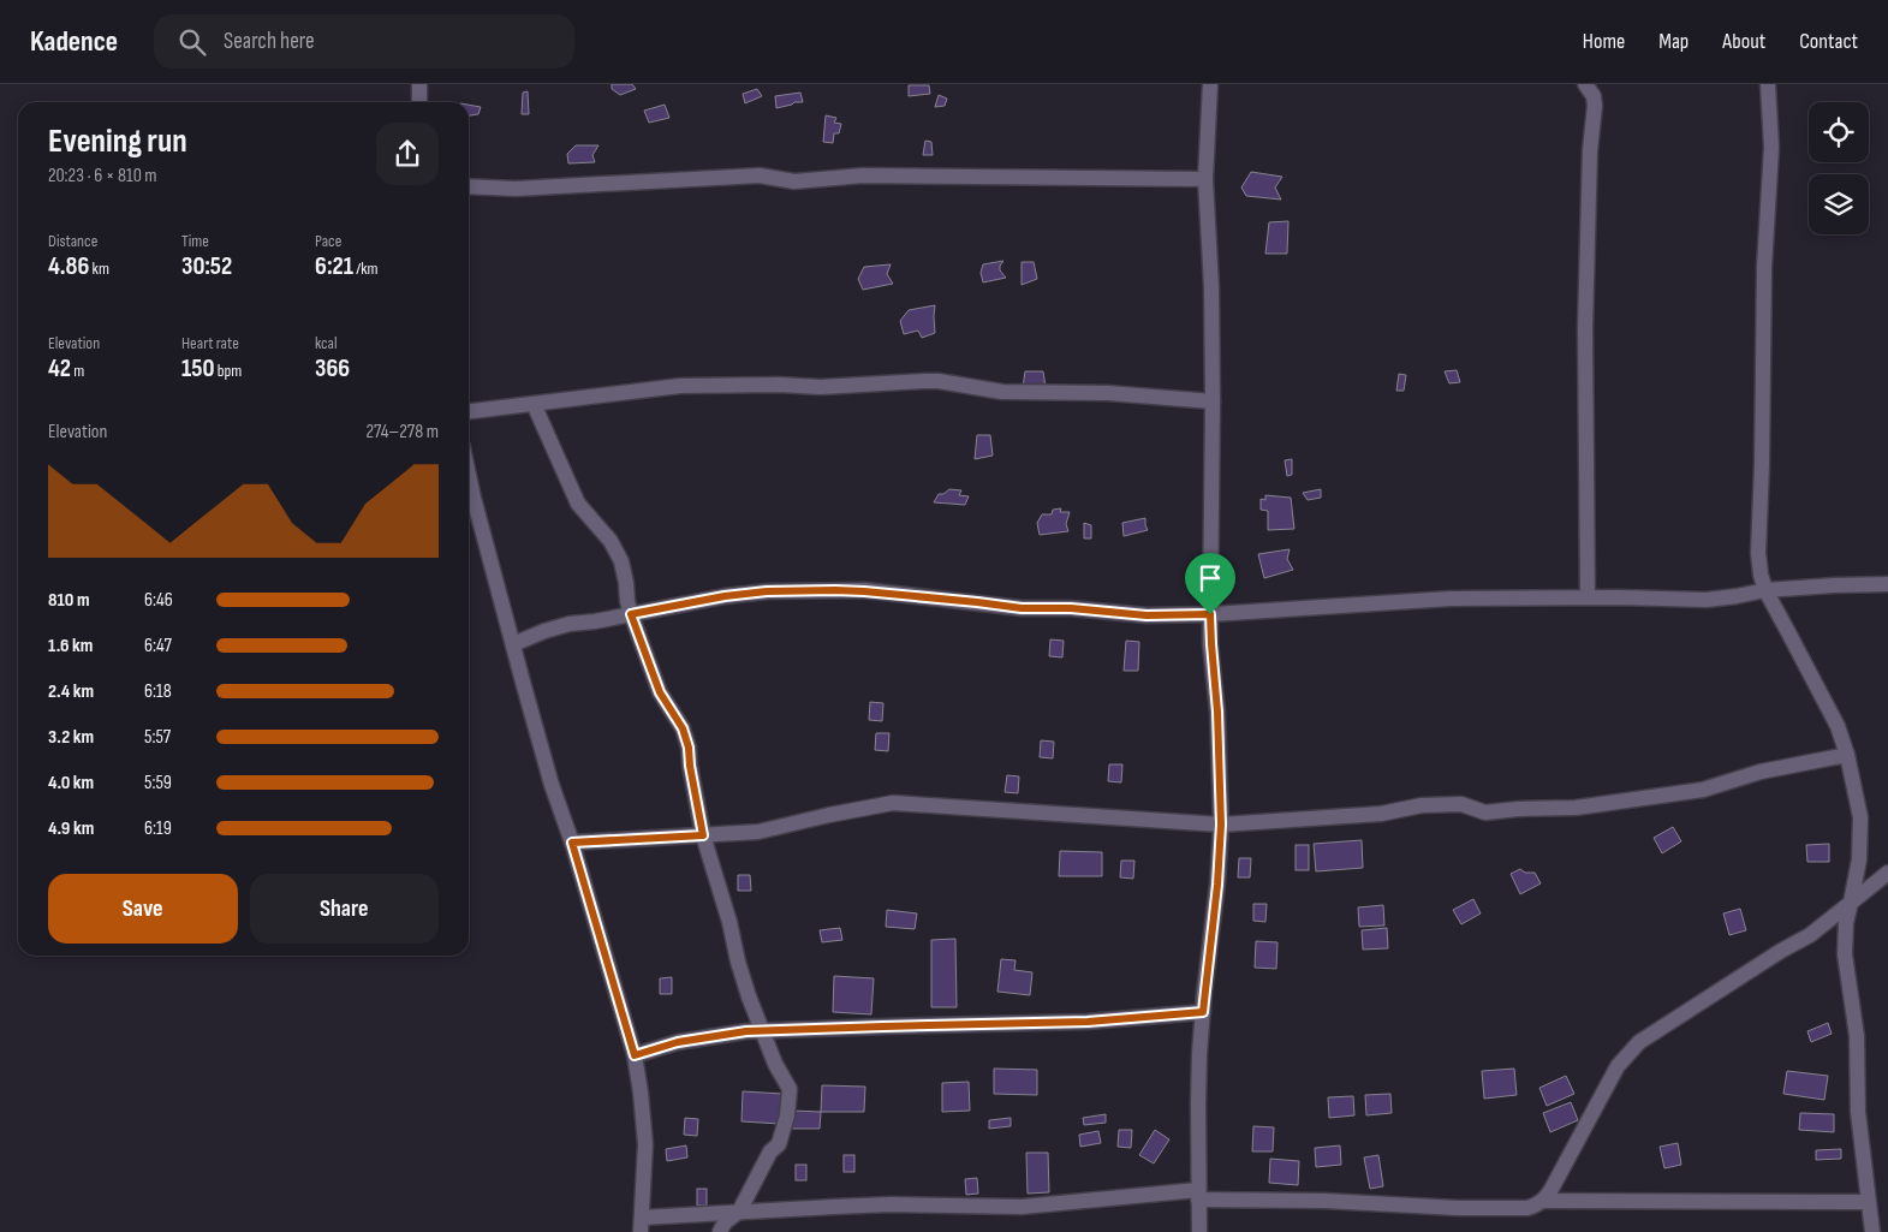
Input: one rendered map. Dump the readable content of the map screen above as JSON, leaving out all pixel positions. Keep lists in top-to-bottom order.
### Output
{
  "page": {
    "header": "Kadence",
    "search": "Search here",
    "nav": [
      "Home",
      "Map",
      "About",
      "Contact"
    ],
    "heading": ["Evening run", "20:23 · 6 × 810 m"],
    "stats": [
      ["Distance", "4.86 km"],
      ["Time", "30:52"],
      ["Pace", "6:21 /km"],
      ["Elevation", "42 m"],
      ["Heart rate", "150 bpm"],
      ["kcal", "366"]
    ],
    "chart": ["Elevation", "274–278 m"],
    "list": [
      {
        "name": "810 m",
        "note": "6:46"
      },
      {
        "name": "1.6 km",
        "note": "6:47"
      },
      {
        "name": "2.4 km",
        "note": "6:18"
      },
      {
        "name": "3.2 km",
        "note": "5:57"
      },
      {
        "name": "4.0 km",
        "note": "5:59"
      },
      {
        "name": "4.9 km",
        "note": "6:19"
      }
    ],
    "buttons": ["Save", "Share"]
  }
}
